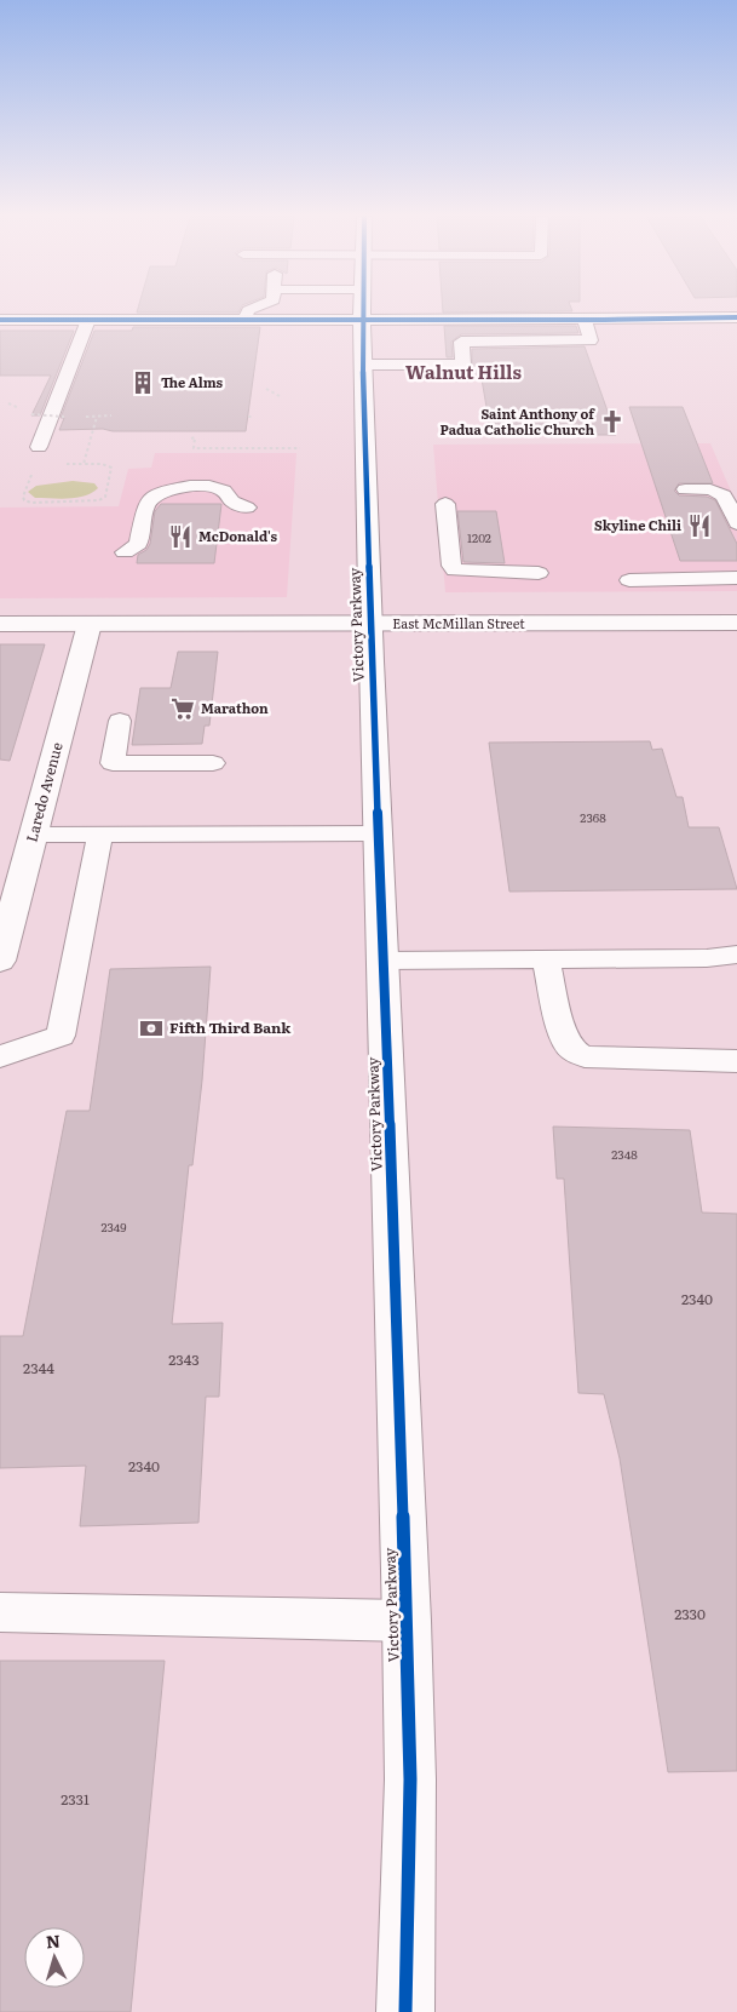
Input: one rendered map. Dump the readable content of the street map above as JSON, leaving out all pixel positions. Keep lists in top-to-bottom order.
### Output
{
  "streets": {
    "street": ["East McMillan Street", "Victory Parkway", "Laredo Avenue"]
  },
  "crossings": [
    ["East McMillan Street", "Victory Parkway"],
    ["East McMillan Street", "Laredo Avenue"]
  ],
  "districts": ["Walnut Hills"],
  "places": {
    "building": ["The Alms"],
    "church": ["Saint Anthony of Padua Catholic Church"],
    "restaurant": ["Skyline Chili", "McDonald's"],
    "supermarket": ["Marathon"],
    "bank": ["Fifth Third Bank"]
  },
  "house_numbers": [
    "1202",
    "2368",
    "2348",
    "2349",
    "2340",
    "2343",
    "2344",
    "2340",
    "2330",
    "2331"
  ],
  "north": "top"
}
